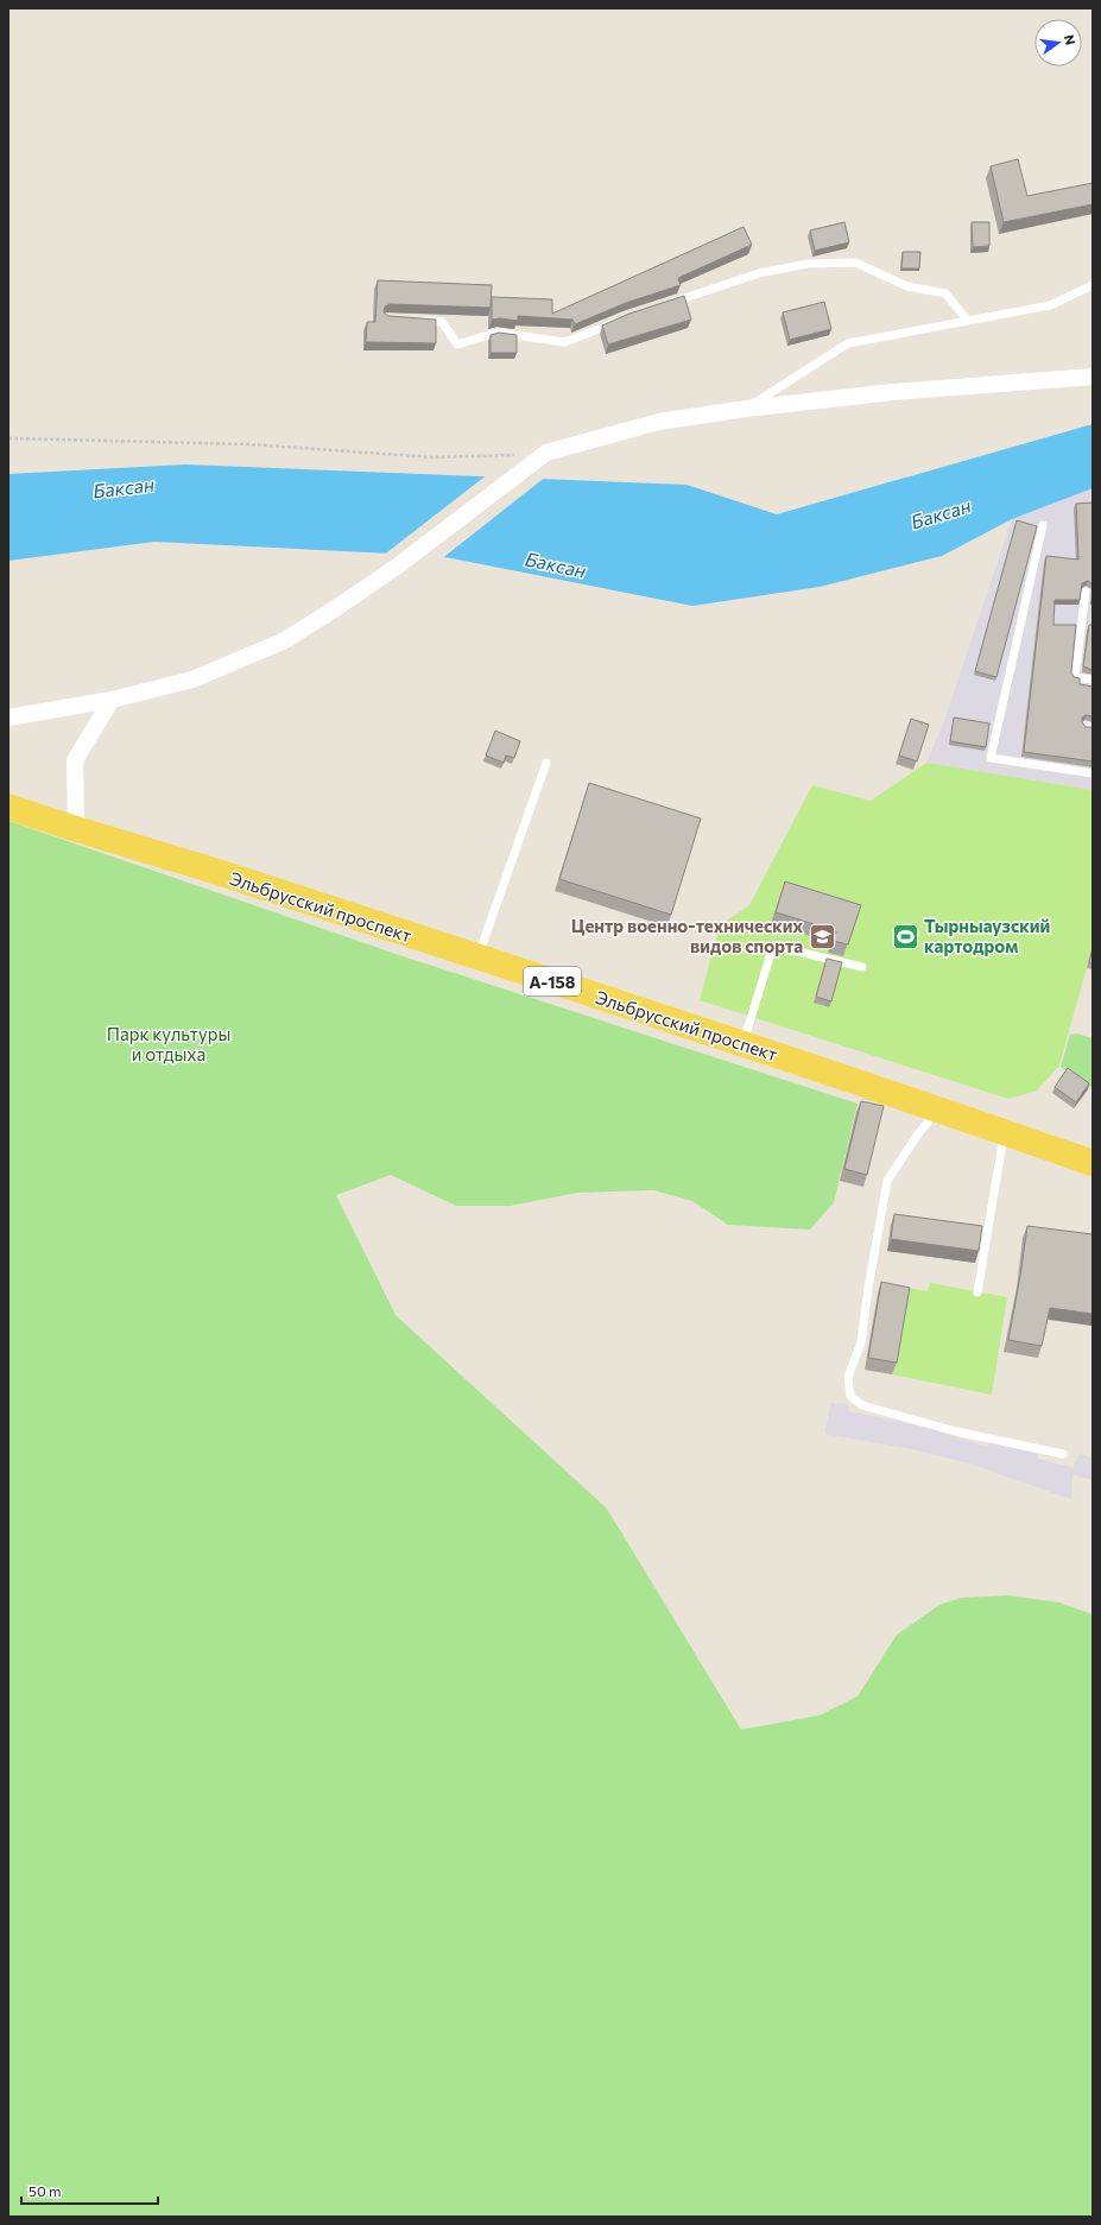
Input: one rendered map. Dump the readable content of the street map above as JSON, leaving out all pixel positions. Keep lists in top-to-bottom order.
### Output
{
  "streets": {
    "main road": ["Эльбрусский проспект", "А-158"]
  },
  "water": ["Баксан"],
  "parks": ["Парк культуры и отдыха"],
  "places": {
    "school or university": ["Центр военно-технических видов спорта"],
    "sports": ["Тырныаузский картодром"]
  },
  "scale_bar": "50 m",
  "north": "right"
}
